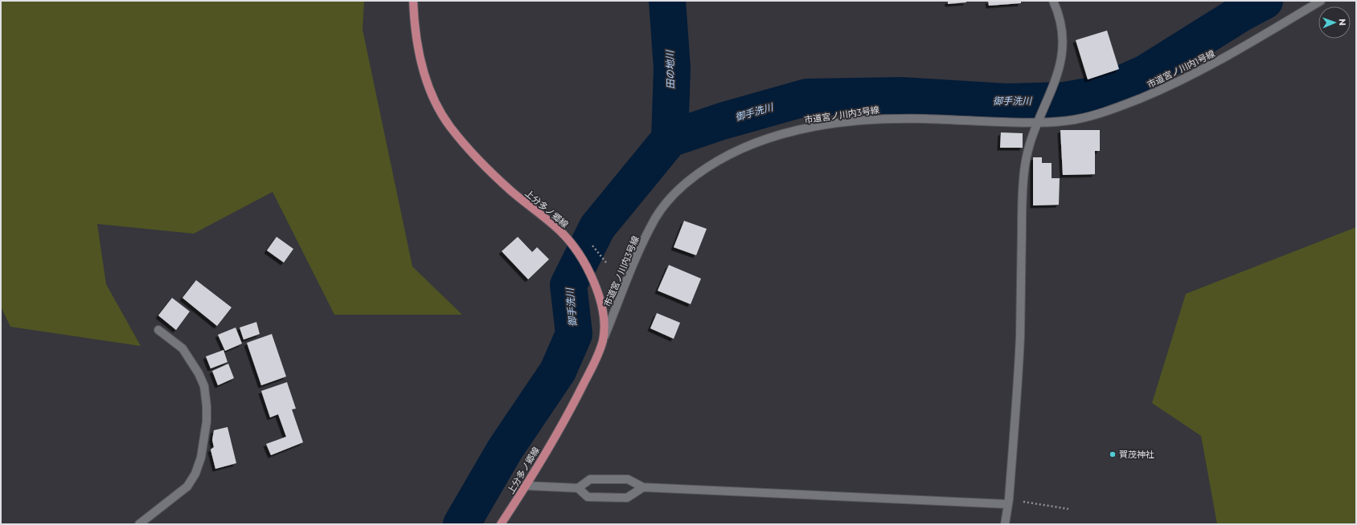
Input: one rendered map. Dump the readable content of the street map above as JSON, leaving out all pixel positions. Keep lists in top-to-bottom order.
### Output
{
  "streets": {
    "main road": ["上分多ノ郷線"],
    "street": ["市道宮ノ川内1号線", "市道宮ノ川内3号線"]
  },
  "crossings": [
    ["市道宮ノ川内1号線", "市道宮ノ川内3号線"],
    ["市道宮ノ川内3号線", "上分多ノ郷線"]
  ],
  "water": ["田の地川", "御手洗川"],
  "places": ["賀茂神社"],
  "north": "right"
}
